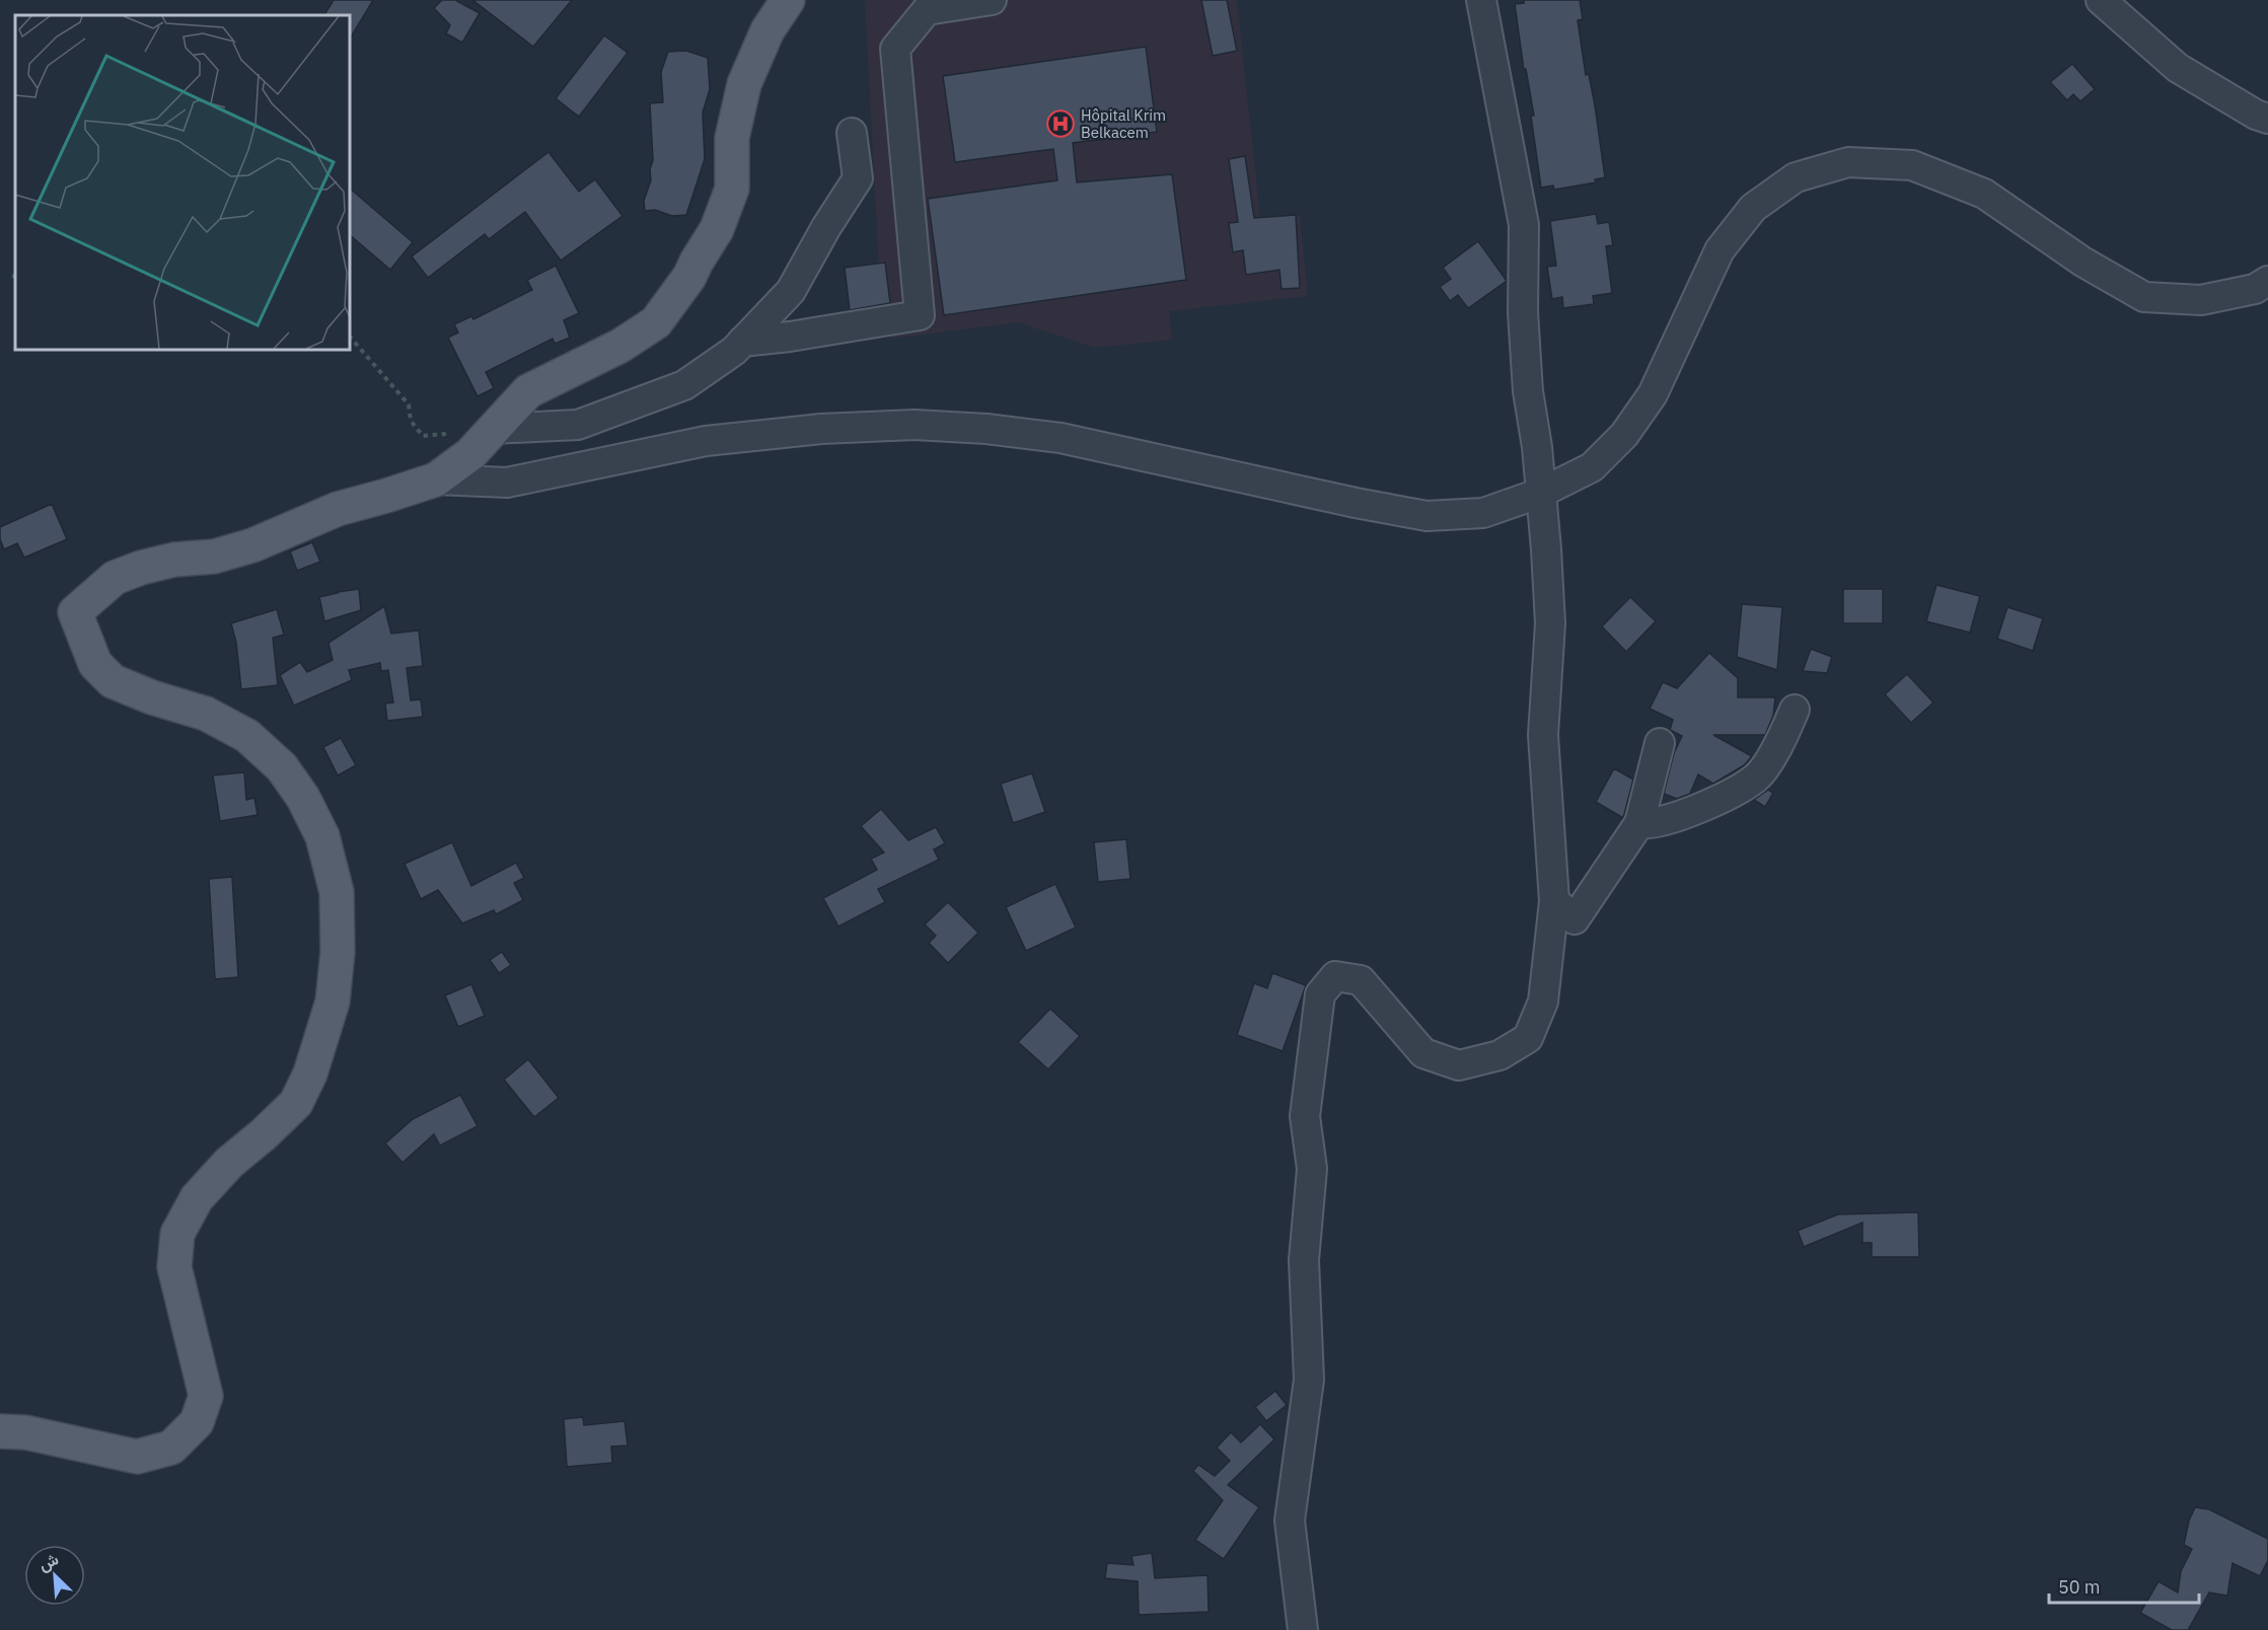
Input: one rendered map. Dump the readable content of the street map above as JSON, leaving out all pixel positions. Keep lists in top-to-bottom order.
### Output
{
  "places": {
    "hospital": ["Hôpital Krim Belkacem"]
  },
  "scale_bar": "50 m",
  "north": "top left"
}
